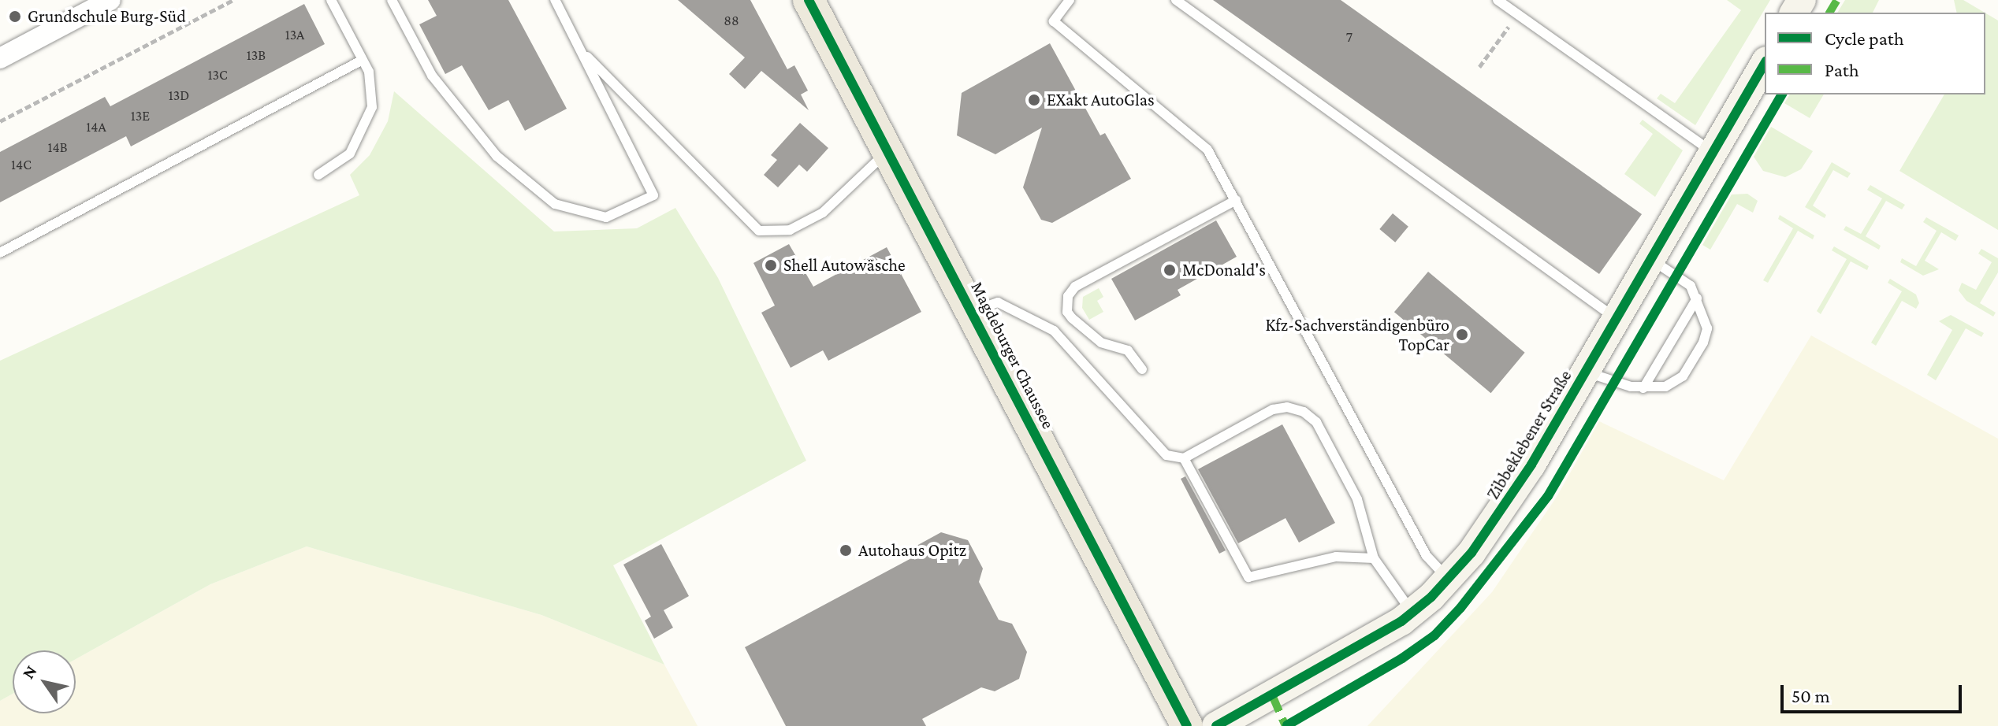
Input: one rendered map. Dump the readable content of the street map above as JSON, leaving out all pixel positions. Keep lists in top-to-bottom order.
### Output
{
  "streets": {
    "main road": ["Magdeburger Chaussee"],
    "street": ["Zibbeklebener Straße"]
  },
  "places": [
    "Grundschule Burg-Süd",
    "EXakt AutoGlas",
    "Shell Autowäsche",
    "McDonald's",
    "Kfz-Sachverständigenbüro TopCar",
    "Autohaus Opitz"
  ],
  "house_numbers": [
    "88",
    "13A",
    "7",
    "13B",
    "13C",
    "13D",
    "13E",
    "14A",
    "14B",
    "14C"
  ],
  "legend": ["Cycle path", "Path"],
  "scale_bar": "50 m",
  "north": "top left"
}
